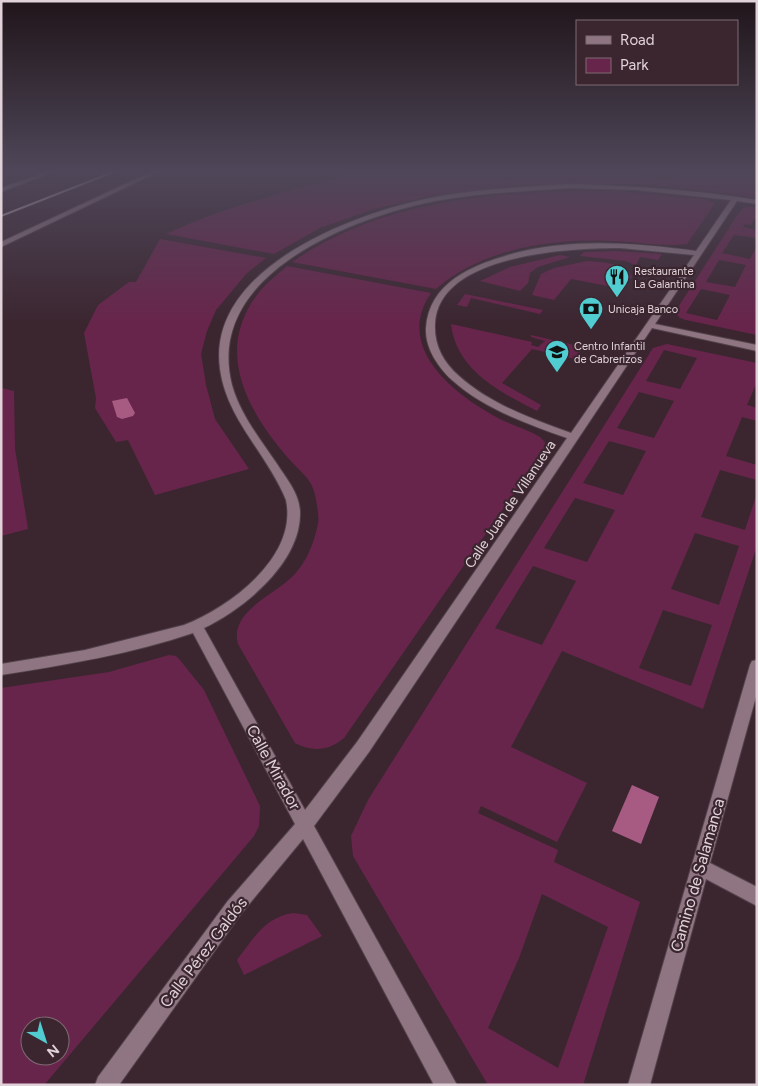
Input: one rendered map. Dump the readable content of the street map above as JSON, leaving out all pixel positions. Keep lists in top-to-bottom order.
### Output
{
  "streets": {
    "street": [
      "Calle Juan de Villanueva",
      "Calle Mirador",
      "Camino de Salamanca",
      "Calle Pérez Galdós"
    ]
  },
  "crossings": [
    ["Calle Juan de Villanueva", "Calle Mirador"],
    ["Calle Juan de Villanueva", "Calle Pérez Galdós"],
    ["Calle Mirador", "Calle Pérez Galdós"]
  ],
  "places": {
    "restaurant": ["Restaurante La Galantina"],
    "bank": ["Unicaja Banco"],
    "school or university": ["Centro Infantil de Cabrerizos"]
  },
  "legend": ["Road", "Park"],
  "north": "bottom right"
}
